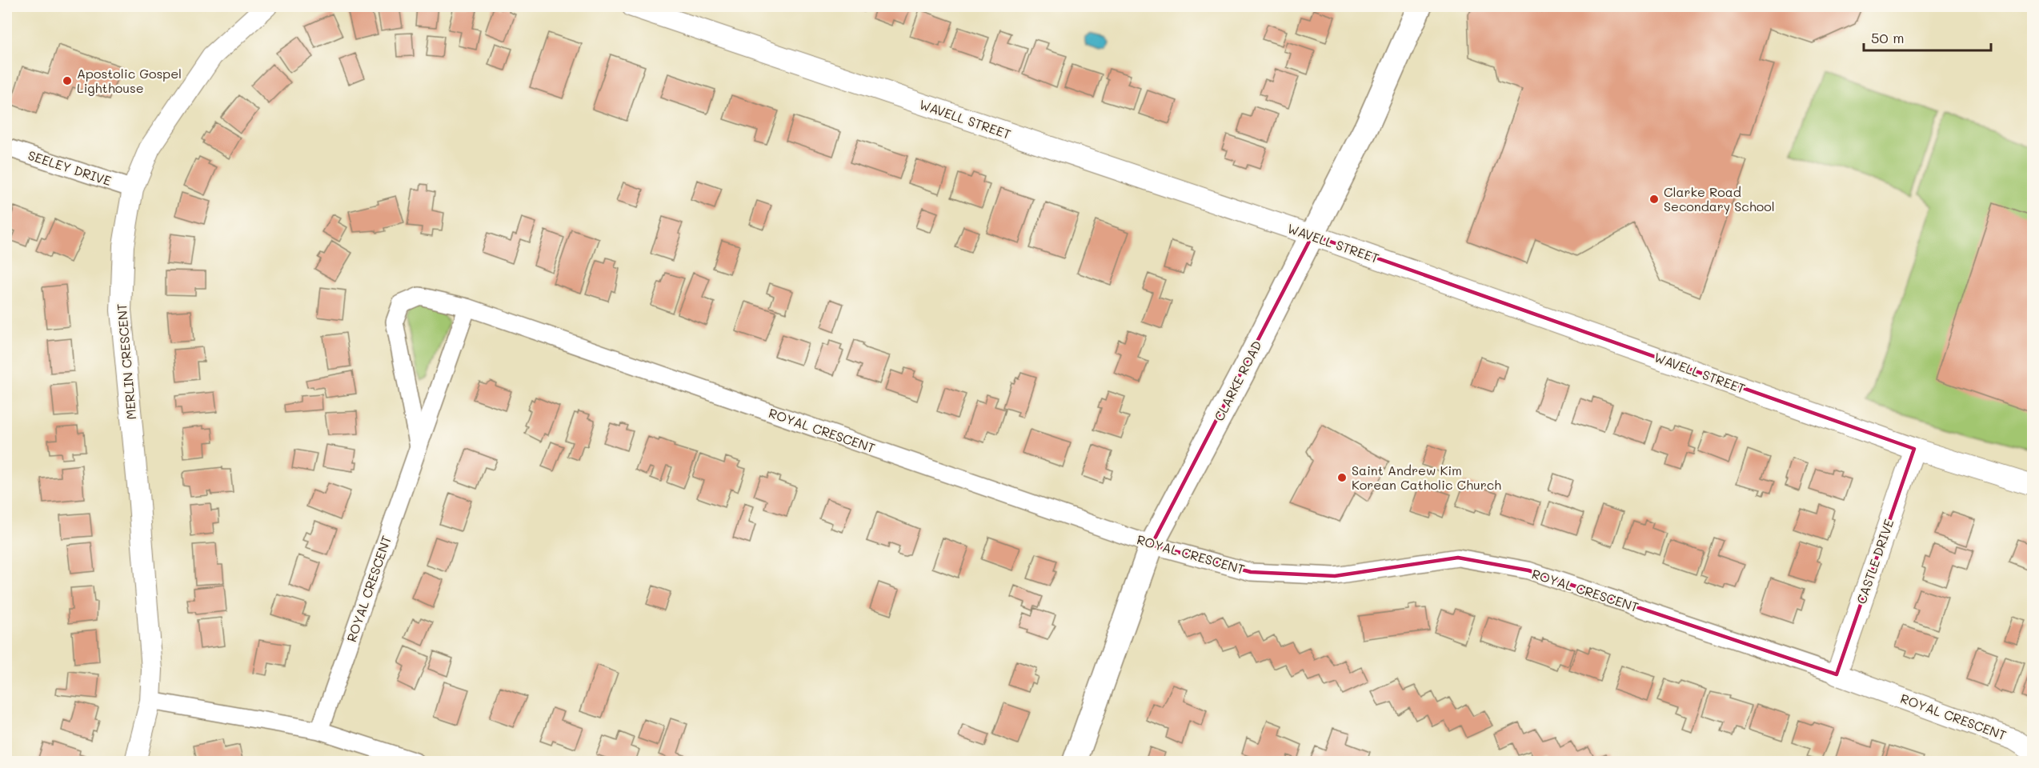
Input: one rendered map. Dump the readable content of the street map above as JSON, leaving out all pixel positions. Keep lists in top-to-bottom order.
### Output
{
  "streets": {
    "main road": ["CLARKE ROAD"],
    "street": [
      "WAVELL STREET",
      "SEELEY DRIVE",
      "MERLIN CRESCENT",
      "ROYAL CRESCENT",
      "CASTLE DRIVE"
    ]
  },
  "crossings": [
    ["WAVELL STREET", "CLARKE ROAD"],
    ["WAVELL STREET", "CASTLE DRIVE"],
    ["SEELEY DRIVE", "MERLIN CRESCENT"],
    ["CLARKE ROAD", "ROYAL CRESCENT"],
    ["ROYAL CRESCENT", "CASTLE DRIVE"]
  ],
  "places": ["Apostolic Gospel Lighthouse", "Clarke Road Secondary School", "Saint Andrew Kim Korean Catholic Church"],
  "scale_bar": "50 m"
}
